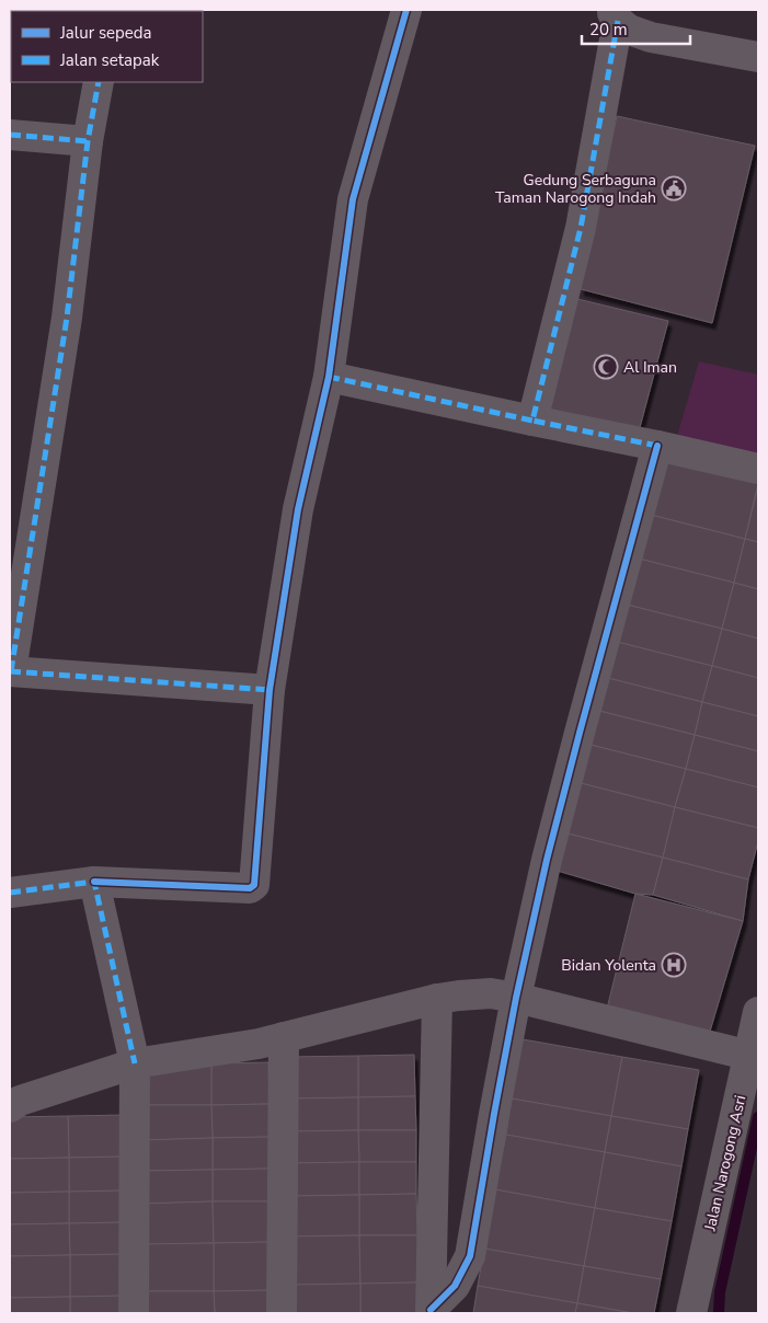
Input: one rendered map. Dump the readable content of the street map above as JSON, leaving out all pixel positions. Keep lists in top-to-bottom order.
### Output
{
  "streets": {
    "street": ["Jalan Narogong Asri"]
  },
  "places": {
    "public building": ["Gedung Serbaguna Taman Narogong Indah"],
    "mosque": ["Al Iman"],
    "hospital": ["Bidan Yolenta"]
  },
  "legend": ["Jalur sepeda", "Jalan setapak"],
  "scale_bar": "20 m"
}
